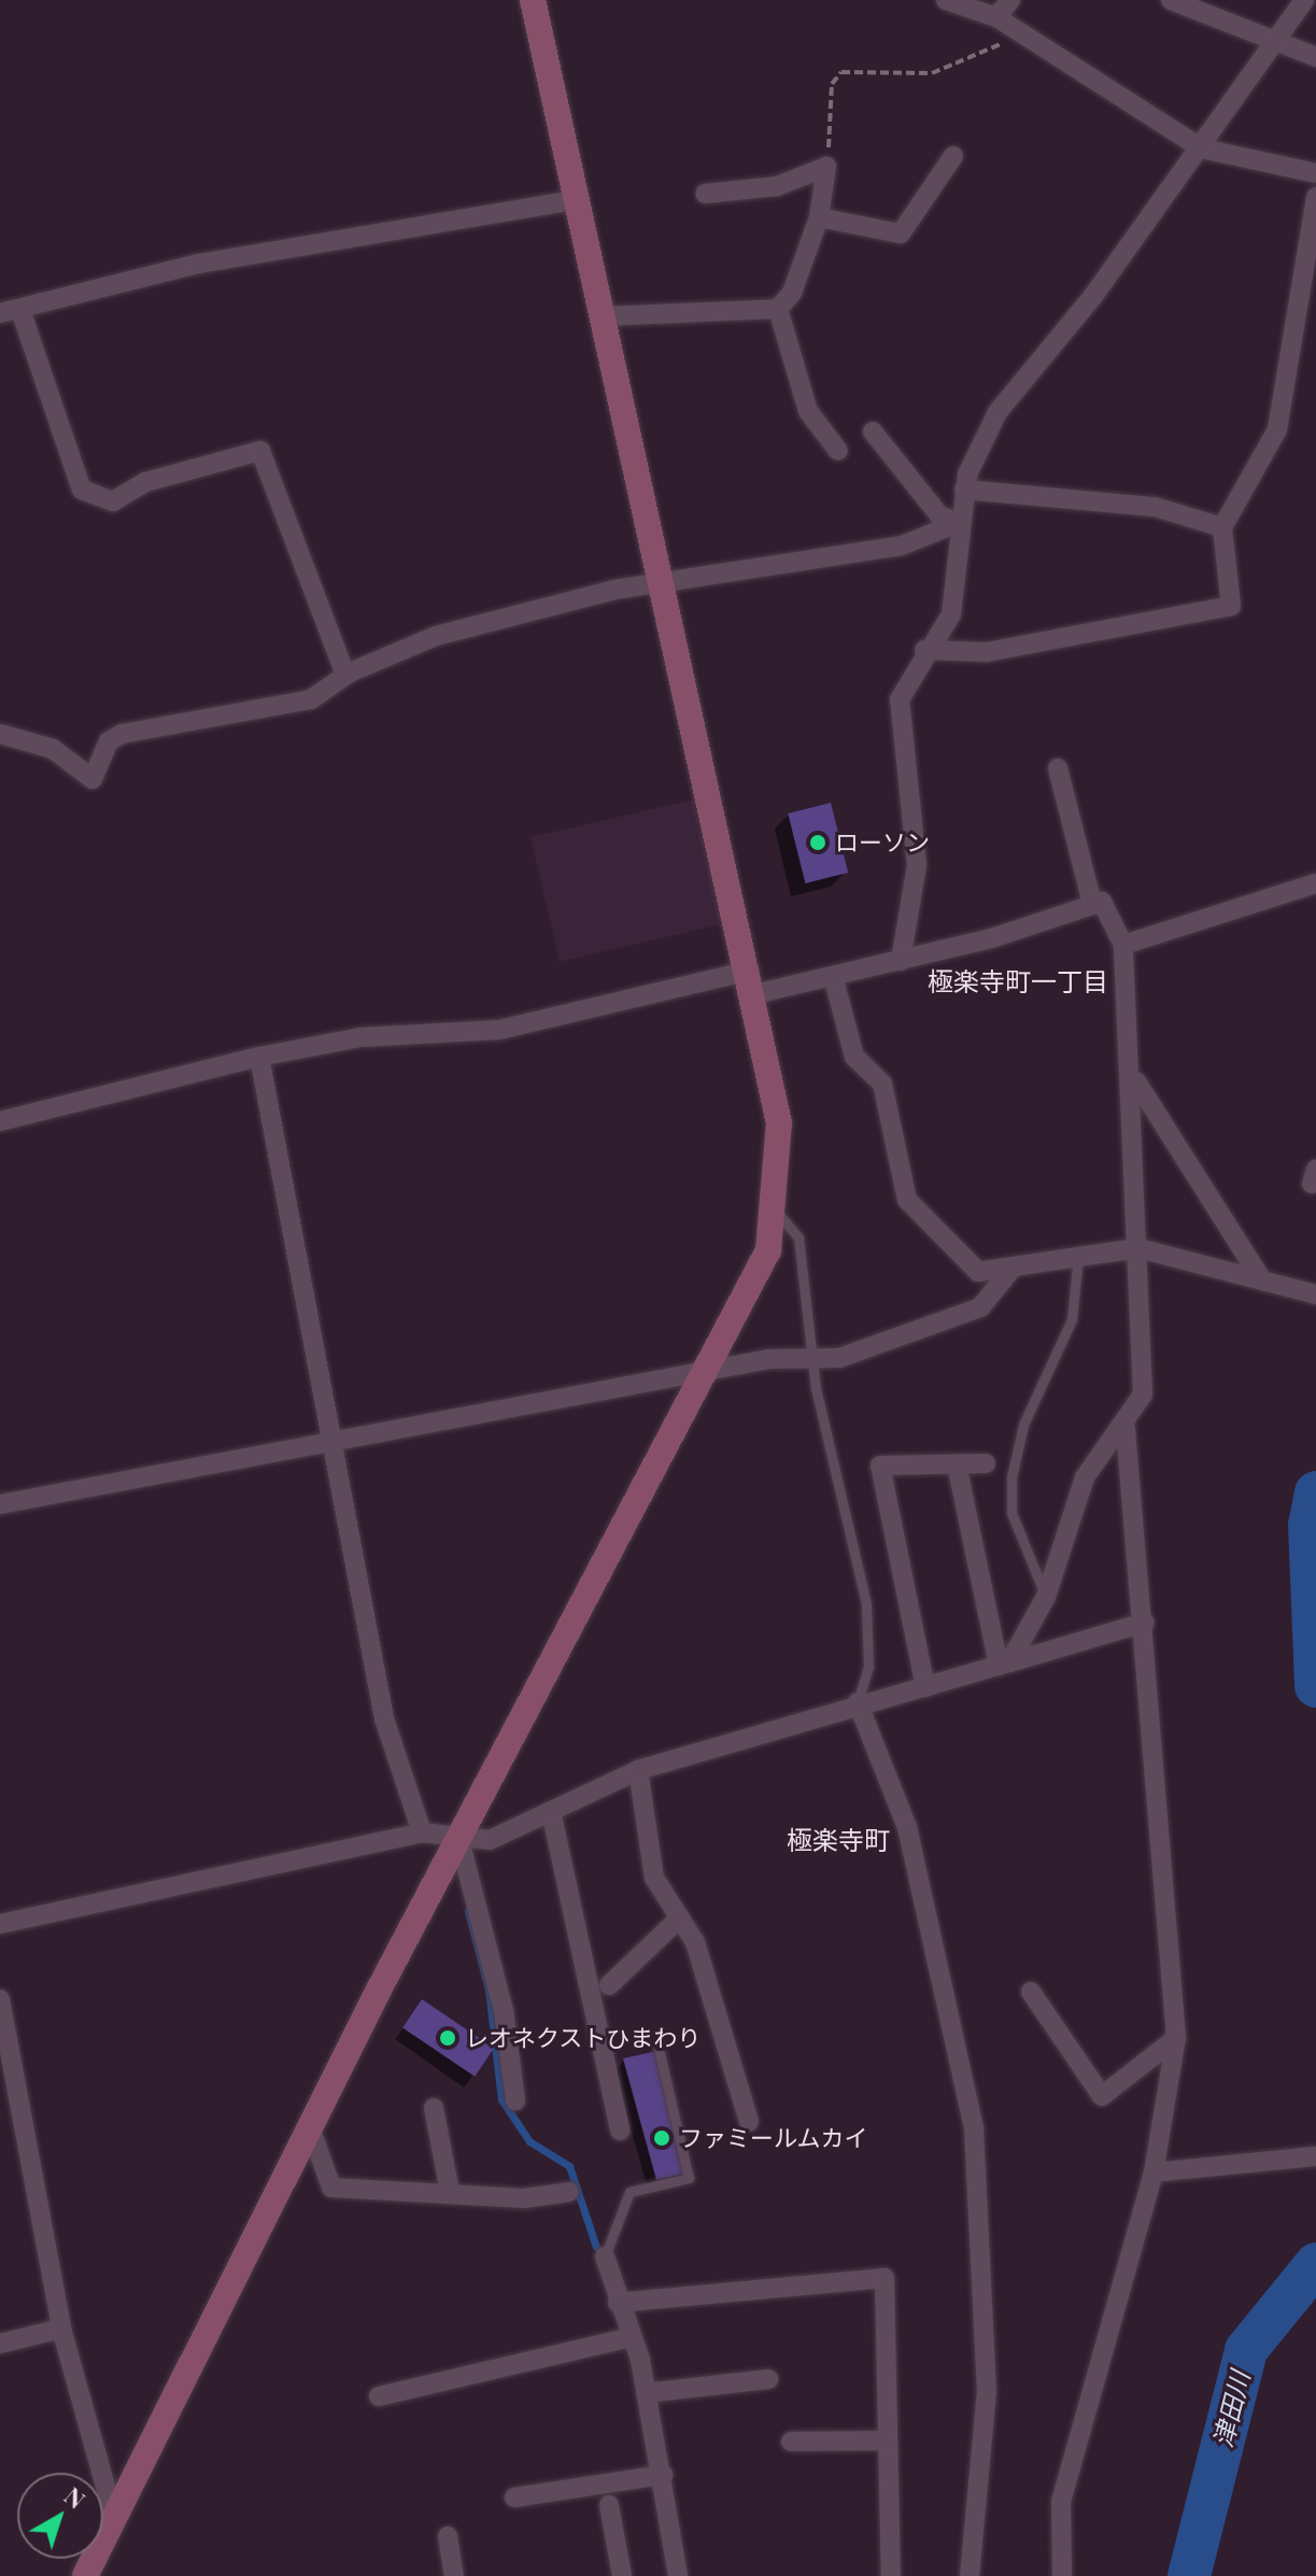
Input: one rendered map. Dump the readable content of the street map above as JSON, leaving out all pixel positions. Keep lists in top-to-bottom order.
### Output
{
  "districts": ["極楽寺町一丁目", "極楽寺町"],
  "water": ["津田川"],
  "places": ["ローソン", "レオネクストひまわり", "ファミールムカイ"],
  "north": "top right"
}
